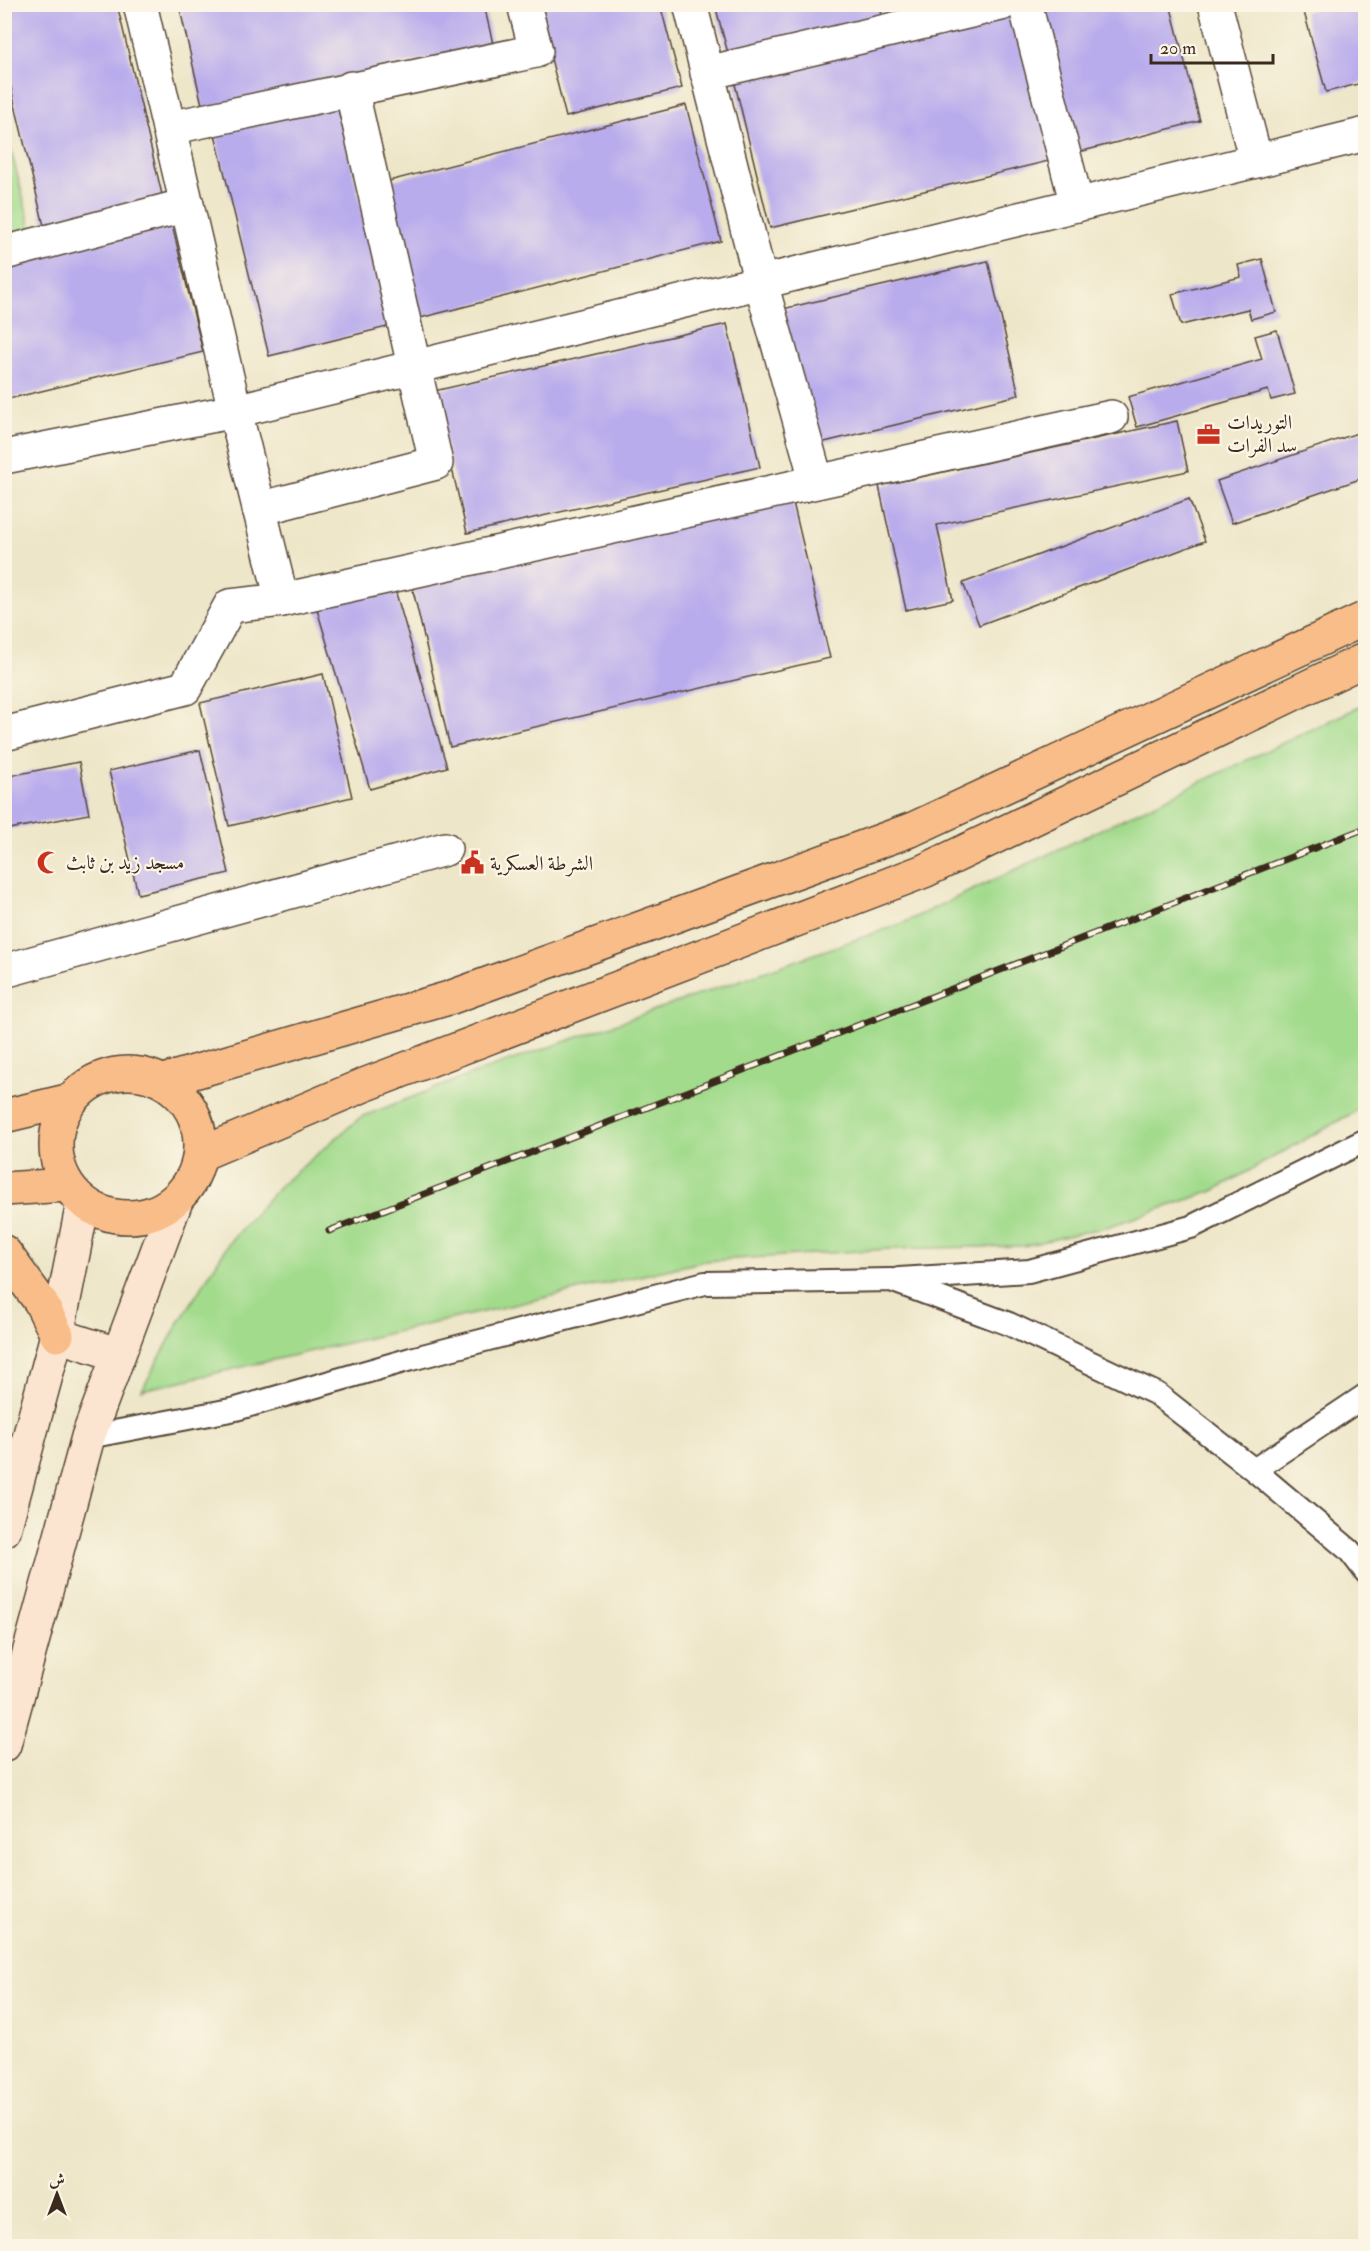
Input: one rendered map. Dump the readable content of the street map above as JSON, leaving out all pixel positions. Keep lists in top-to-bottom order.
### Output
{
  "places": {
    "office": ["التوريدات سد الفرات"],
    "mosque": ["مسجد زيد بن ثابث"],
    "public building": ["الشرطة العسكرية"]
  },
  "scale_bar": "20 m",
  "north": "top"
}
